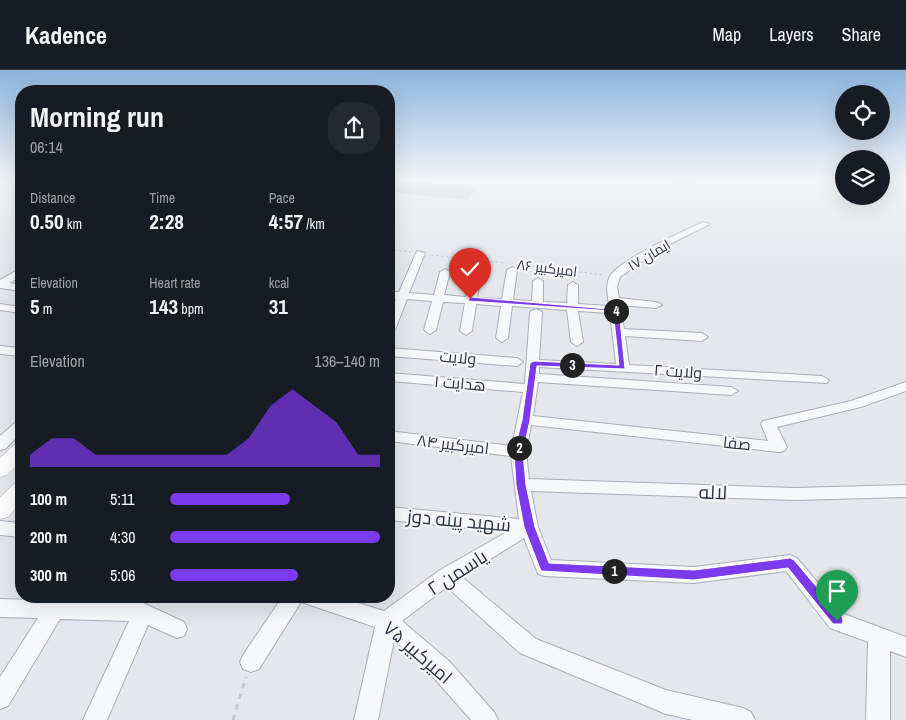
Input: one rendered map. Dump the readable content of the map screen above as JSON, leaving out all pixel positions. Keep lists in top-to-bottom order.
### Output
{
  "streets": {
    "street": [
      "ایمان ۱۷",
      "ولایت",
      "ولایت ۲",
      "هدایت ۱",
      "صفا",
      "امیرکبیر ۸۴",
      "لاله",
      "شهید پینه دوز",
      "یاسمن ۲",
      "امیرکبیر ۷۵"
    ],
    "path": ["امیرکبیر ۸۶"]
  },
  "crossings": [
    ["ایمان ۱۷", "امیرکبیر ۸۶"],
    ["ایمان ۱۷", "ولایت ۲"],
    ["شهید پینه دوز", "یاسمن ۲"],
    ["یاسمن ۲", "امیرکبیر ۷۵"]
  ],
  "page": {
    "header": "Kadence",
    "nav": ["Map", "Layers", "Share"],
    "heading": ["Morning run", "06:14"],
    "stats": [
      ["Distance", "0.50 km"],
      ["Time", "2:28"],
      ["Pace", "4:57 /km"],
      ["Elevation", "5 m"],
      ["Heart rate", "143 bpm"],
      ["kcal", "31"]
    ],
    "pins": [
      "4",
      "3",
      "2",
      "1"
    ],
    "chart": ["Elevation", "136–140 m"],
    "list": [
      {
        "name": "100 m",
        "note": "5:11"
      },
      {
        "name": "200 m",
        "note": "4:30"
      },
      {
        "name": "300 m",
        "note": "5:06"
      }
    ]
  }
}
